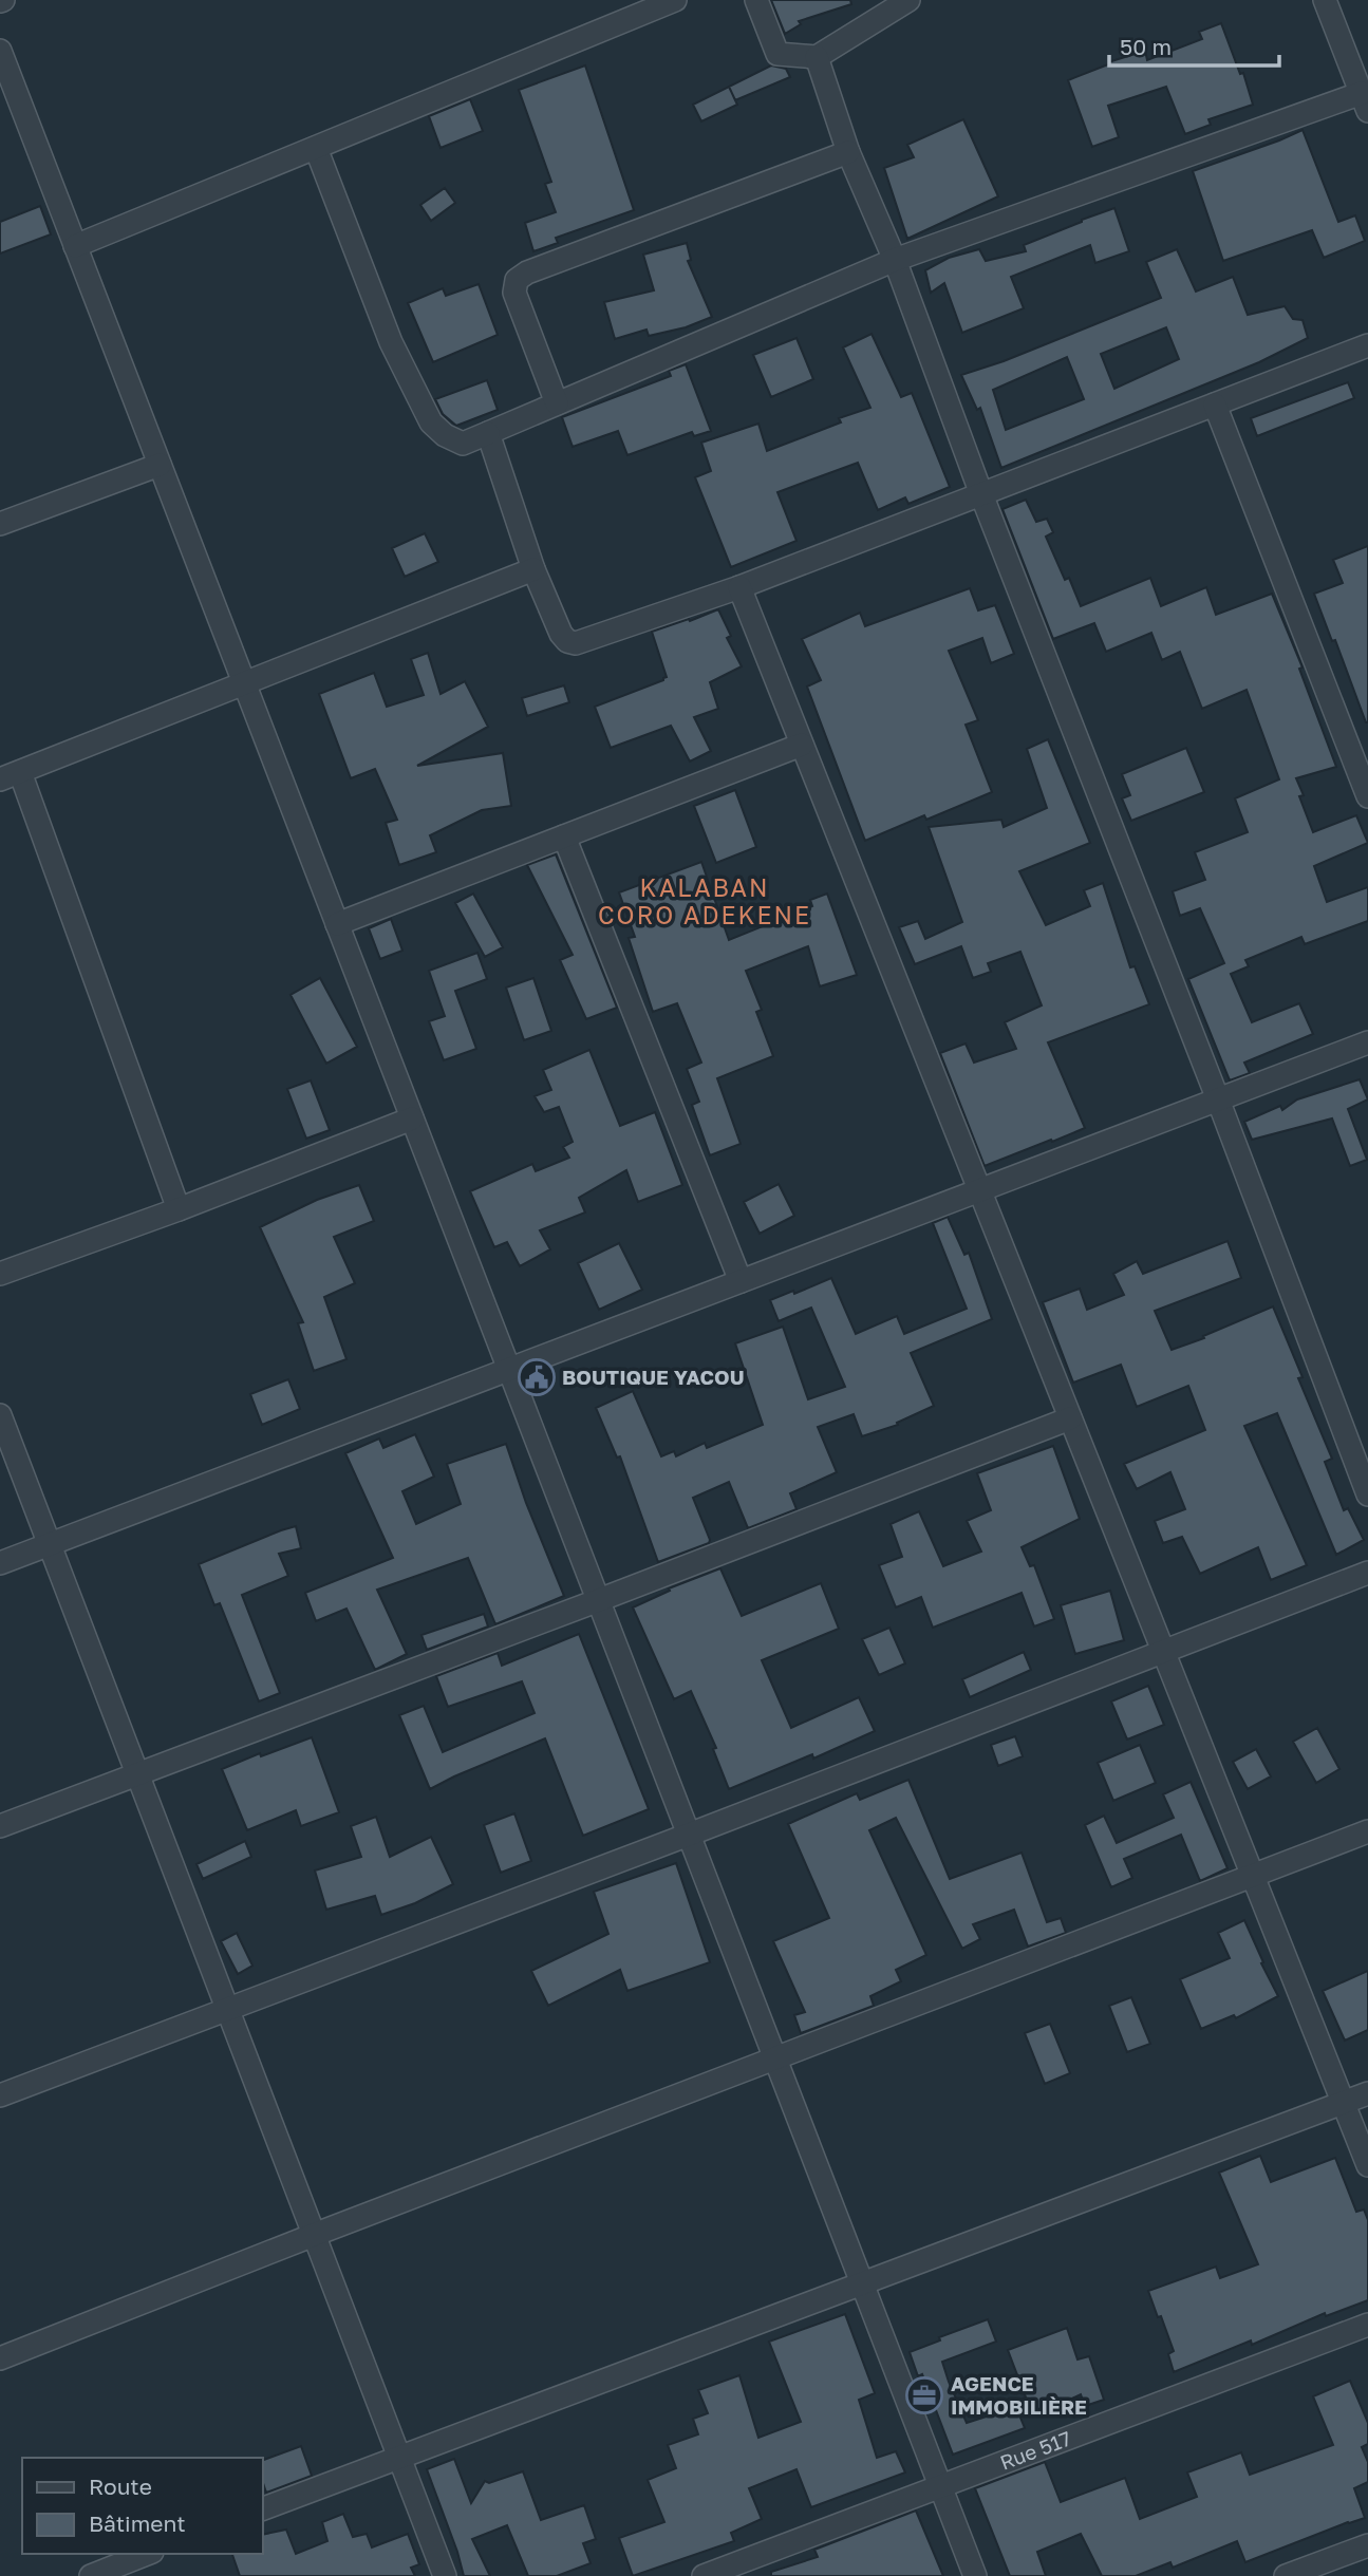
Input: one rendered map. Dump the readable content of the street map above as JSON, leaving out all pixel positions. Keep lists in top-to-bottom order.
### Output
{
  "streets": {
    "street": ["Rue 517"]
  },
  "districts": ["KALABAN CORO ADEKENE"],
  "places": {
    "public building": ["BOUTIQUE YACOU"],
    "office": ["AGENCE IMMOBILIÈRE"]
  },
  "legend": ["Route", "Bâtiment"],
  "scale_bar": "50 m"
}
